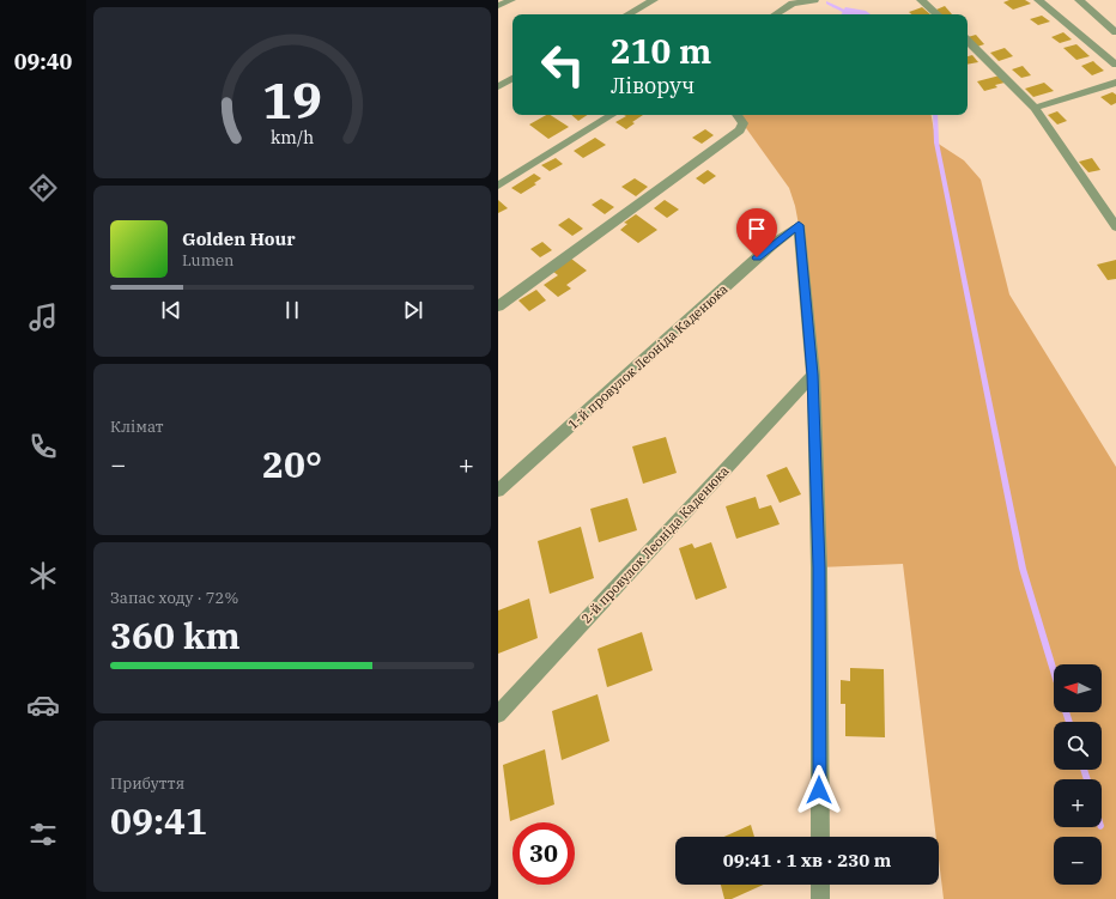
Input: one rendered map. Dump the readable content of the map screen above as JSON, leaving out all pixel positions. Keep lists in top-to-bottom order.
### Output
{
  "streets": {
    "street": ["1-й провулок Леоніда Каденюка", "2-й провулок Леоніда Каденюка"]
  },
  "crossings": [
    ["1-й провулок Леоніда Каденюка", "2-й провулок Леоніда Каденюка"]
  ],
  "north": "left",
  "page": {
    "tabs": "09:40",
    "turn": ["210 m", "Ліворуч"],
    "song": ["Golden Hour", "Lumen"],
    "tile": [
      "Клімат",
      ["Запас ходу · 72%", "360 km"],
      ["Прибуття", "09:41"]
    ],
    "heat": ["−", "20°", "+"],
    "map_buttons": ["+", "−"],
    "limit": "30",
    "trip": "09:41 · 1 хв · 230 m",
    "gauge": ["19", "km/h"]
  }
}
